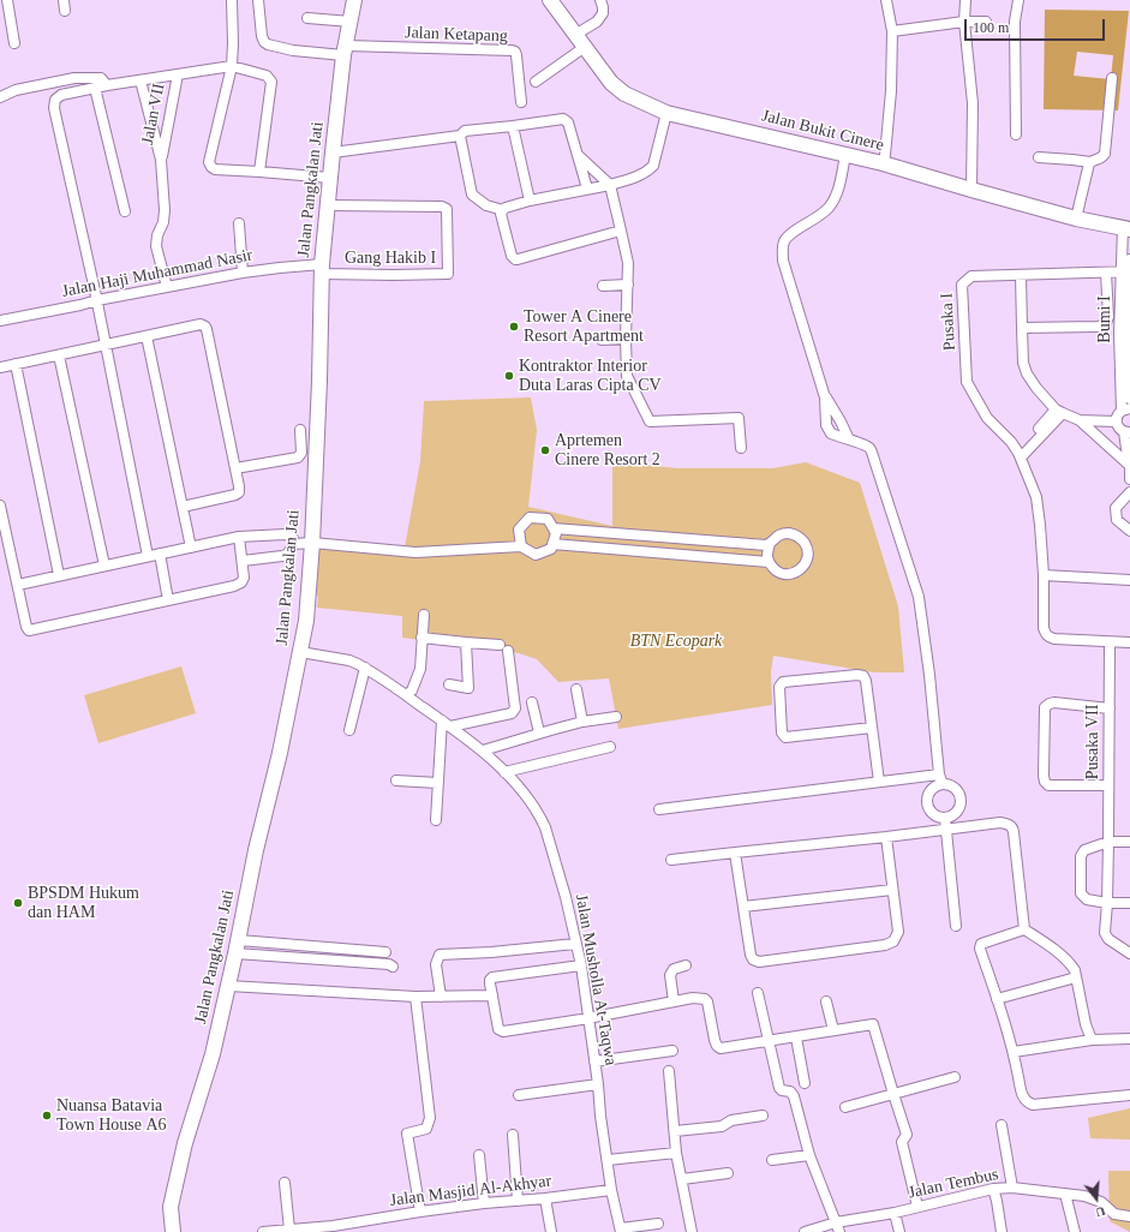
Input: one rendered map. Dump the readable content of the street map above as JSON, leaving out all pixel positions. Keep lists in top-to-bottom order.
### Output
{
  "streets": {
    "main road": ["Jalan Bukit Cinere", "Jalan Pangkalan Jati"],
    "street": [
      "Jalan Ketapang",
      "Jalan VII",
      "Gang Hakib I",
      "Jalan Haji Muhammad Nasir",
      "Bumi I",
      "Pusaka I",
      "Pusaka VII",
      "Jalan Musholla At-Taqwa",
      "Jalan Tembus",
      "Jalan Masjid Al-Akhyar"
    ]
  },
  "crossings": [
    ["Jalan Ketapang", "Jalan Pangkalan Jati"],
    ["Jalan VII", "Jalan Haji Muhammad Nasir"],
    ["Jalan Bukit Cinere", "Bumi I"],
    ["Jalan Pangkalan Jati", "Gang Hakib I"],
    ["Jalan Pangkalan Jati", "Jalan Haji Muhammad Nasir"],
    ["Jalan Pangkalan Jati", "Jalan Musholla At-Taqwa"],
    ["Gang Hakib I", "Jalan Haji Muhammad Nasir"],
    ["Bumi I", "Pusaka I"],
    ["Jalan Musholla At-Taqwa", "Jalan Masjid Al-Akhyar"]
  ],
  "parks": ["BTN Ecopark"],
  "places": [
    "Tower A Cinere Resort Apartment",
    "Kontraktor Interior Duta Laras Cipta CV",
    "Aprtemen Cinere Resort 2",
    "BPSDM Hukum dan HAM",
    "Nuansa Batavia Town House A6"
  ],
  "scale_bar": "100 m",
  "north": "bottom"
}
